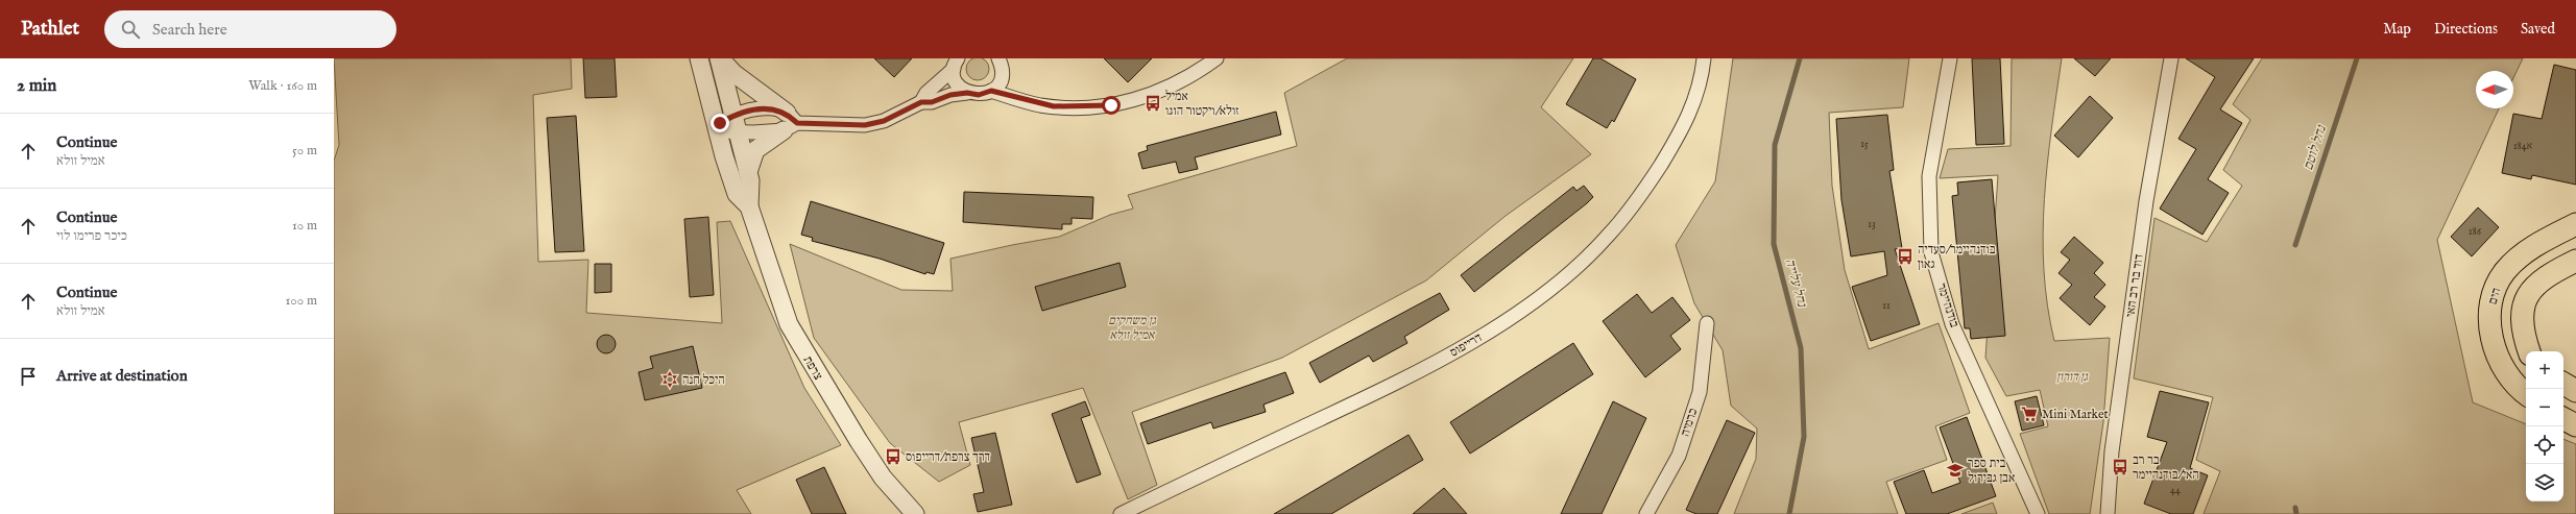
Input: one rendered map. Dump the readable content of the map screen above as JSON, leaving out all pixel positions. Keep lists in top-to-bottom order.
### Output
{
  "streets": {
    "main road": ["הים"],
    "street": [
      "דוד בר רב האי",
      "בודנהיימר",
      "דרייפוס",
      "צרפת",
      "כרמיה"
    ]
  },
  "water": ["נחל לוטם", "נחל עלייה"],
  "parks": ["גן משחקים אמיל זולא", "גן דורון"],
  "places": {
    "bus stop": [
      "אמיל זולא/ויקטור הוגו",
      "בודנהיימר/סעדיה גאון",
      "דרך צרפת/דרייפוס",
      "בר רב האי/בודנהיימר"
    ],
    "synagogue": ["היכל חנה"],
    "supermarket": ["Mini Market"],
    "school or university": ["בית ספר אבן גבירול"]
  },
  "house_numbers": [
    "15",
    "184א",
    "13",
    "186",
    "11",
    "44"
  ],
  "north": "left",
  "page": {
    "header": "Pathlet",
    "search": "Search here",
    "nav": ["Map", "Directions", "Saved"],
    "heading": ["2 min", "Walk · 160 m"],
    "list": [
      ["Continue", "אמיל זולא", "50 m"],
      ["Continue", "כיכר פרימו לוי", "10 m"],
      ["Continue", "אמיל זולא", "100 m"],
      "Arrive at destination"
    ],
    "map_buttons": ["+", "−"]
  }
}
